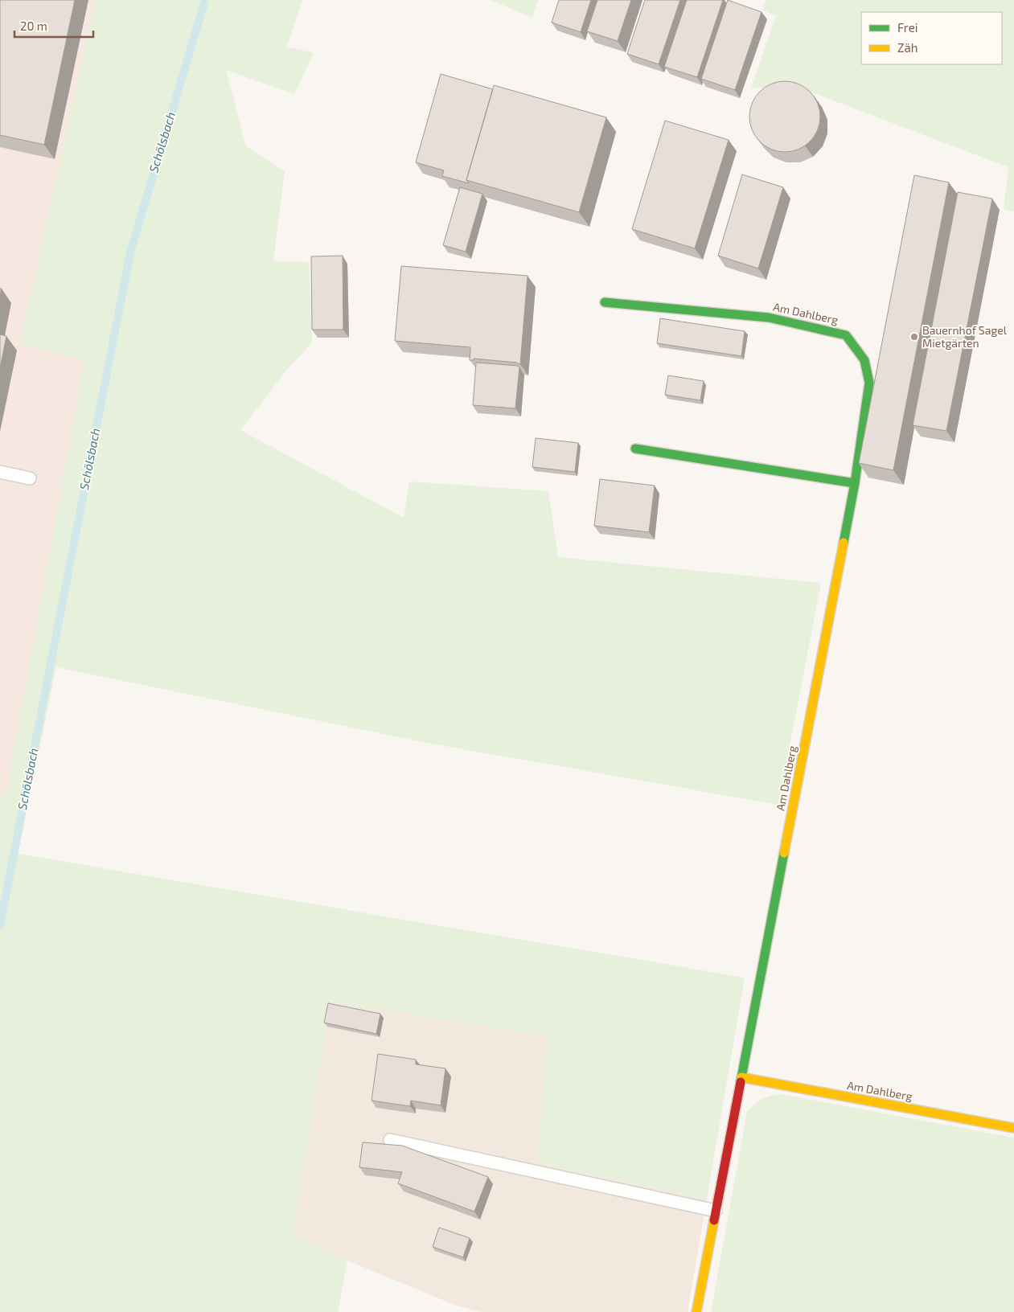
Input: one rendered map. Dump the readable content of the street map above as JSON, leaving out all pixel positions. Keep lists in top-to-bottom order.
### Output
{
  "streets": {
    "street": ["Am Dahlberg"]
  },
  "water": ["Schölsbach"],
  "places": ["Bauernhof Sagel Mietgärten"],
  "legend": ["Frei", "Zäh"],
  "scale_bar": "20 m"
}
